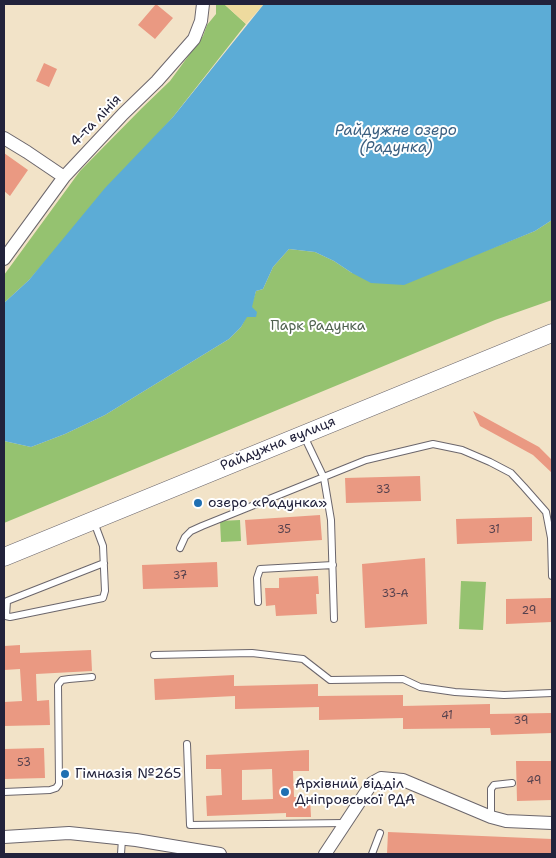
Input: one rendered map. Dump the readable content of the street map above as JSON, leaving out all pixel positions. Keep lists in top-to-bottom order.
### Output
{
  "streets": {
    "street": ["4-та лінія", "Райдужна вулиця"]
  },
  "water": ["Райдужне озеро (Радунка)"],
  "parks": ["Парк Радунка"],
  "places": ["озеро «Радунка»", "Гімназія №265", "Архівний відділ Дніпровської РДА"],
  "house_numbers": [
    "33",
    "35",
    "31",
    "37",
    "33-А",
    "29",
    "41",
    "39",
    "53",
    "49"
  ]
}
